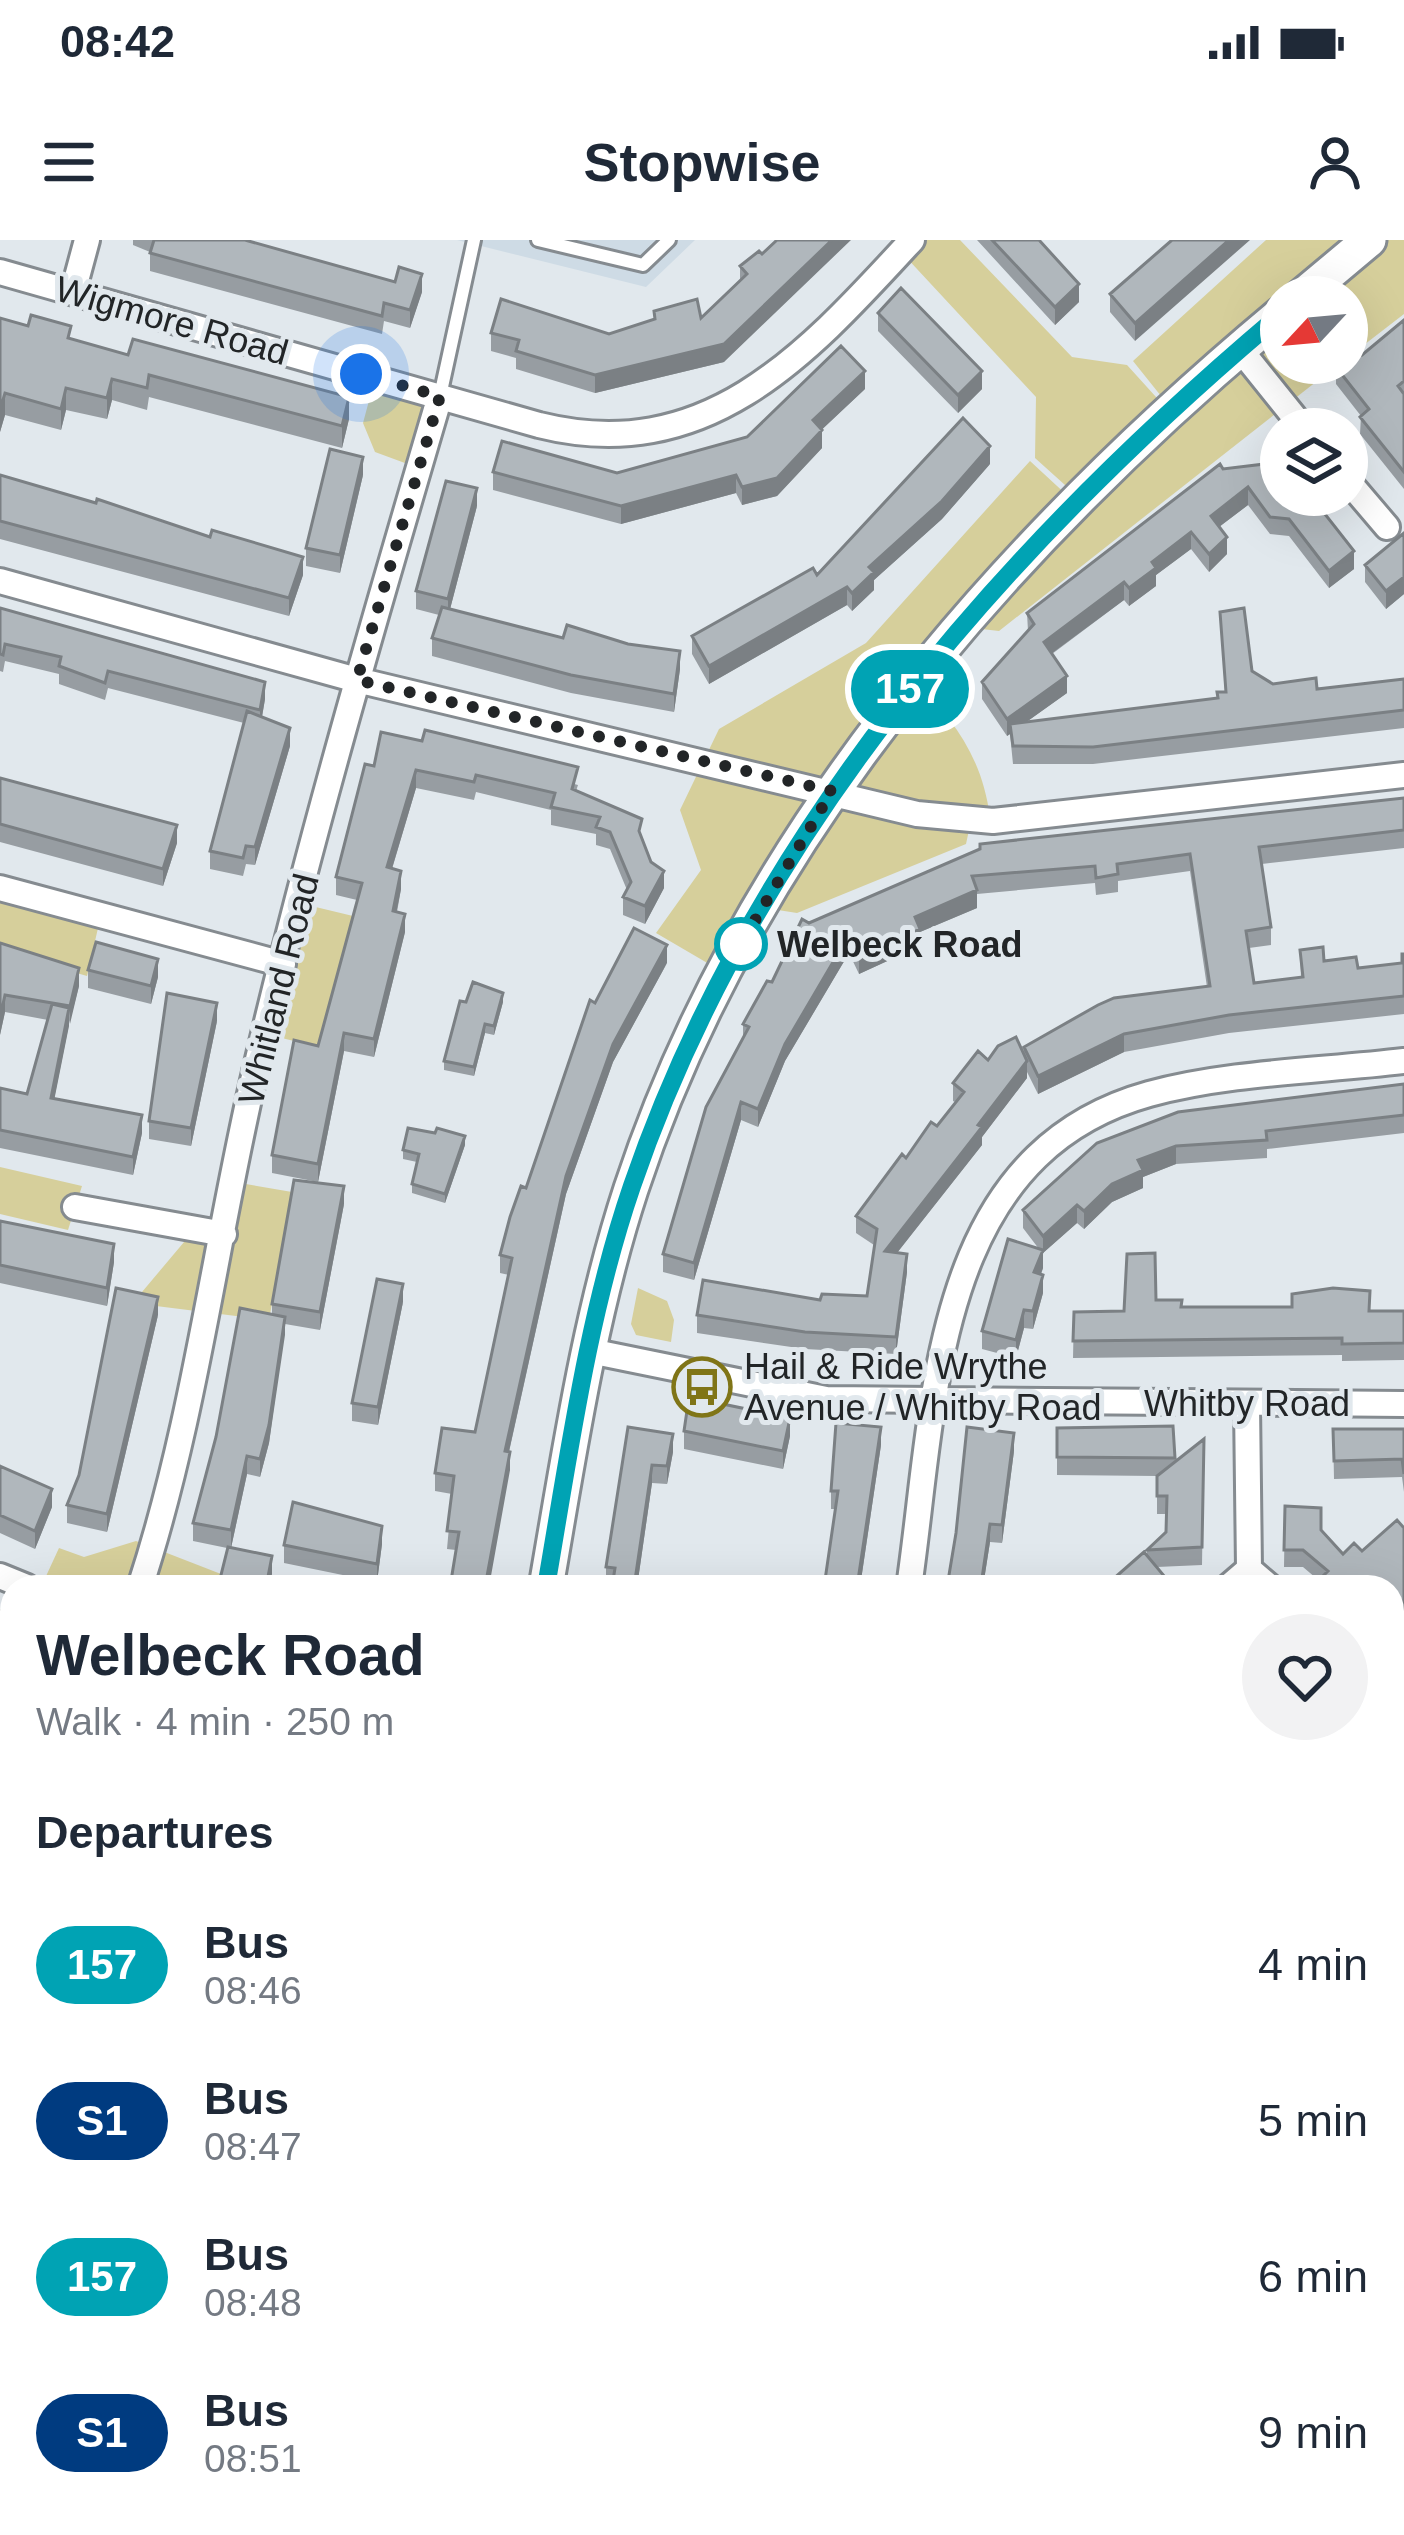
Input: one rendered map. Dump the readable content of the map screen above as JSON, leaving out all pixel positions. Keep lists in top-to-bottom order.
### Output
{
  "streets": {
    "street": ["Wigmore Road", "Whitland Road", "Whitby Road"]
  },
  "crossings": [
    ["Wigmore Road", "Whitland Road"]
  ],
  "places": {
    "other": ["Welbeck Road"],
    "bus stop": ["Hail & Ride Wrythe Avenue / Whitby Road"]
  },
  "lines": ["bus line 157"],
  "north": "bottom left",
  "page": {
    "status": "08:42",
    "header": "Stopwise",
    "on_map": "157",
    "heading": [
      ["Welbeck Road", "Walk · 4 min · 250 m"],
      "Departures"
    ],
    "list": [
      {
        "mark": "157",
        "name": "Bus",
        "note": "08:46",
        "value": "4 min"
      },
      {
        "mark": "S1",
        "name": "Bus",
        "note": "08:47",
        "value": "5 min"
      },
      {
        "mark": "157",
        "name": "Bus",
        "note": "08:48",
        "value": "6 min"
      },
      {
        "mark": "S1",
        "name": "Bus",
        "note": "08:51",
        "value": "9 min"
      }
    ]
  }
}
